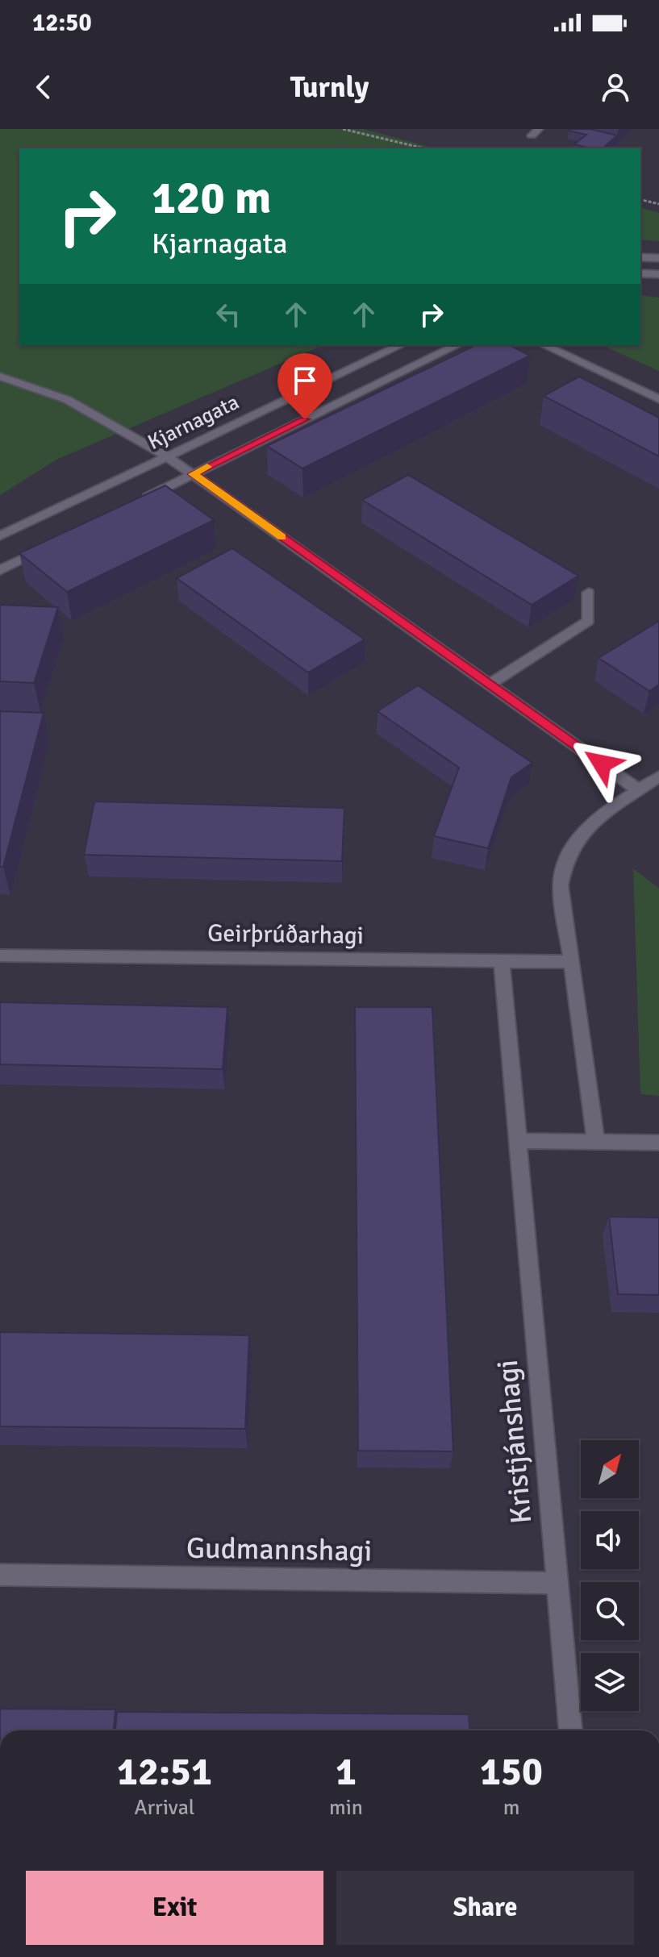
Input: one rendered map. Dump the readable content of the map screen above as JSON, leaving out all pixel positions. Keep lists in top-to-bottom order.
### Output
{
  "streets": {
    "street": [
      "Kjarnagata",
      "Geirþrúðarhagi",
      "Kristjánshagi",
      "Gudmannshagi"
    ]
  },
  "crossings": [
    ["Geirþrúðarhagi", "Kristjánshagi"],
    ["Kristjánshagi", "Gudmannshagi"]
  ],
  "north": "top right",
  "page": {
    "status": "12:50",
    "header": "Turnly",
    "turn": ["120 m", "Kjarnagata"],
    "eta": [
      "12:51",
      "Arrival",
      "1",
      "min",
      "150",
      "m"
    ],
    "buttons": ["Exit", "Share"]
  }
}
